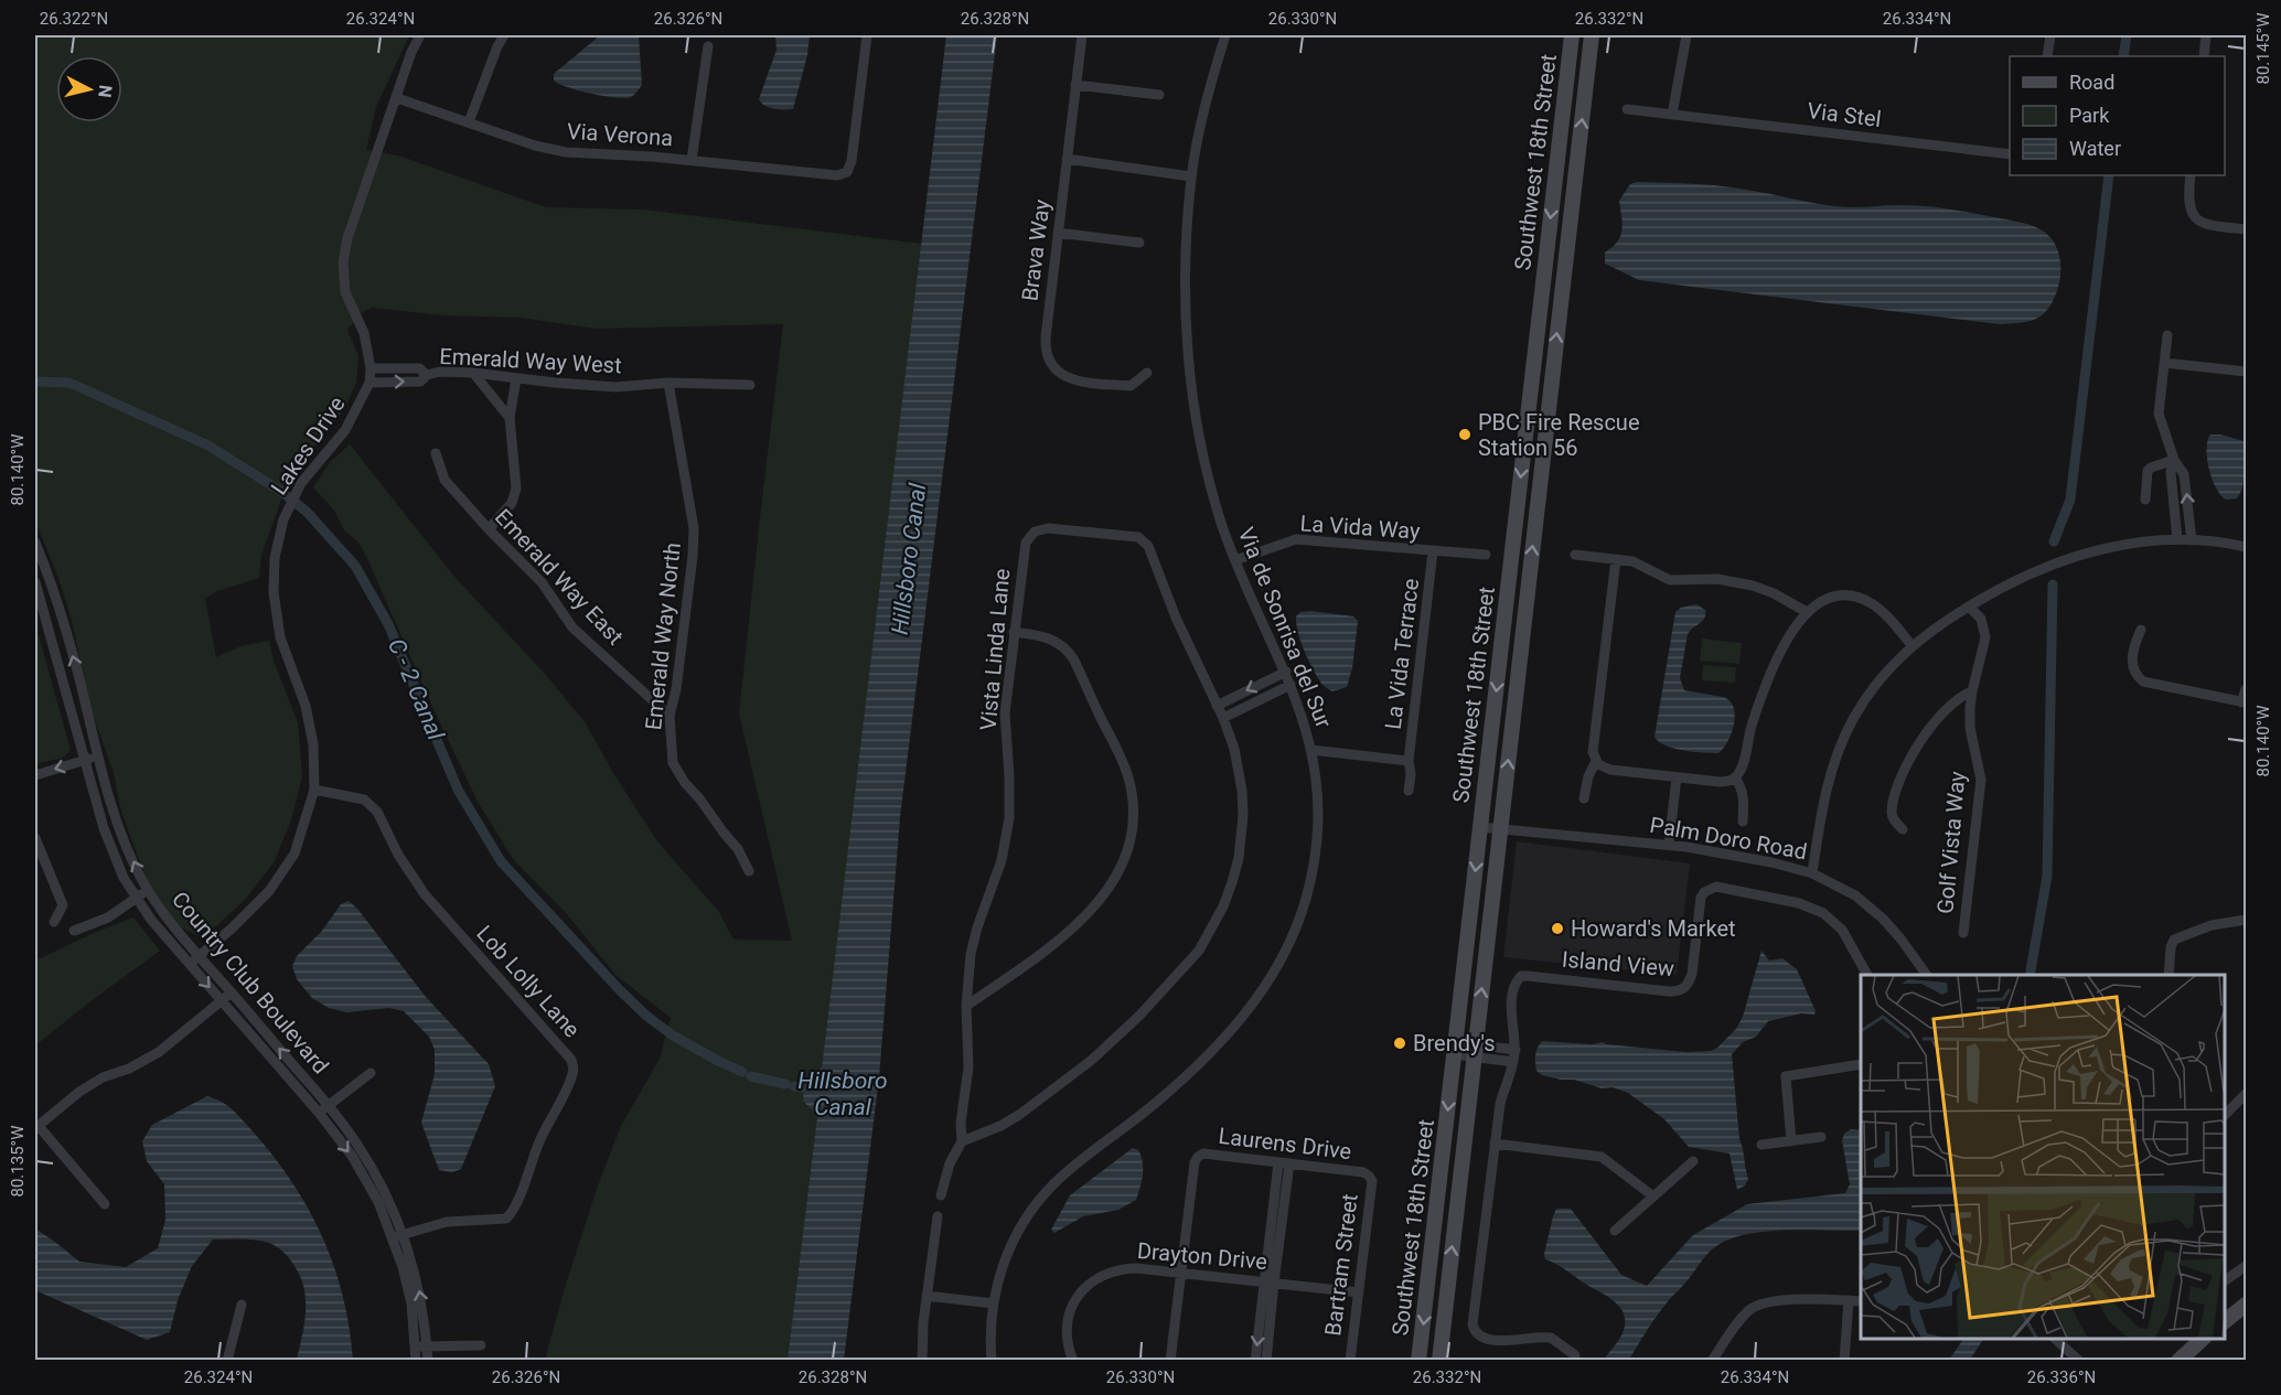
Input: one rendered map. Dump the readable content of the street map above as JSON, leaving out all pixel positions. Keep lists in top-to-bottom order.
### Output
{
  "streets": {
    "main road": ["Southwest 18th Street"],
    "street": [
      "Via Stel",
      "Via Verona",
      "Brava Way",
      "Emerald Way West",
      "Lakes Drive",
      "La Vida Way",
      "Emerald Way East",
      "Via de Sonrisa del Sur",
      "Emerald Way North",
      "Vista Linda Lane",
      "La Vida Terrace",
      "Palm Doro Road",
      "Golf Vista Way",
      "Island View",
      "Lob Lolly Lane",
      "Country Club Boulevard",
      "Laurens Drive",
      "Drayton Drive",
      "Bartram Street"
    ]
  },
  "crossings": [
    ["Via Verona", "Lakes Drive"],
    ["Southwest 18th Street", "Palm Doro Road"],
    ["Emerald Way West", "Lakes Drive"],
    ["Emerald Way West", "Emerald Way North"],
    ["Lakes Drive", "Lob Lolly Lane"],
    ["Lakes Drive", "Country Club Boulevard"],
    ["La Vida Way", "Via de Sonrisa del Sur"],
    ["La Vida Way", "La Vida Terrace"],
    ["Emerald Way East", "Emerald Way North"],
    ["Via de Sonrisa del Sur", "La Vida Terrace"],
    ["Lob Lolly Lane", "Country Club Boulevard"],
    ["Laurens Drive", "Drayton Drive"],
    ["Laurens Drive", "Bartram Street"],
    ["Drayton Drive", "Bartram Street"]
  ],
  "water": ["Hillsboro Canal", "C - 2 Canal"],
  "places": ["PBC Fire Rescue Station 56", "Howard's Market", "Brendy's"],
  "legend": ["Road", "Park", "Water"],
  "north": "right",
  "coordinates": [
    "26.322°N",
    "26.324°N",
    "26.326°N",
    "26.328°N",
    "26.330°N",
    "26.332°N",
    "26.334°N",
    "80.145°W",
    "80.140°W",
    "80.135°W",
    "26.336°N"
  ]
}
